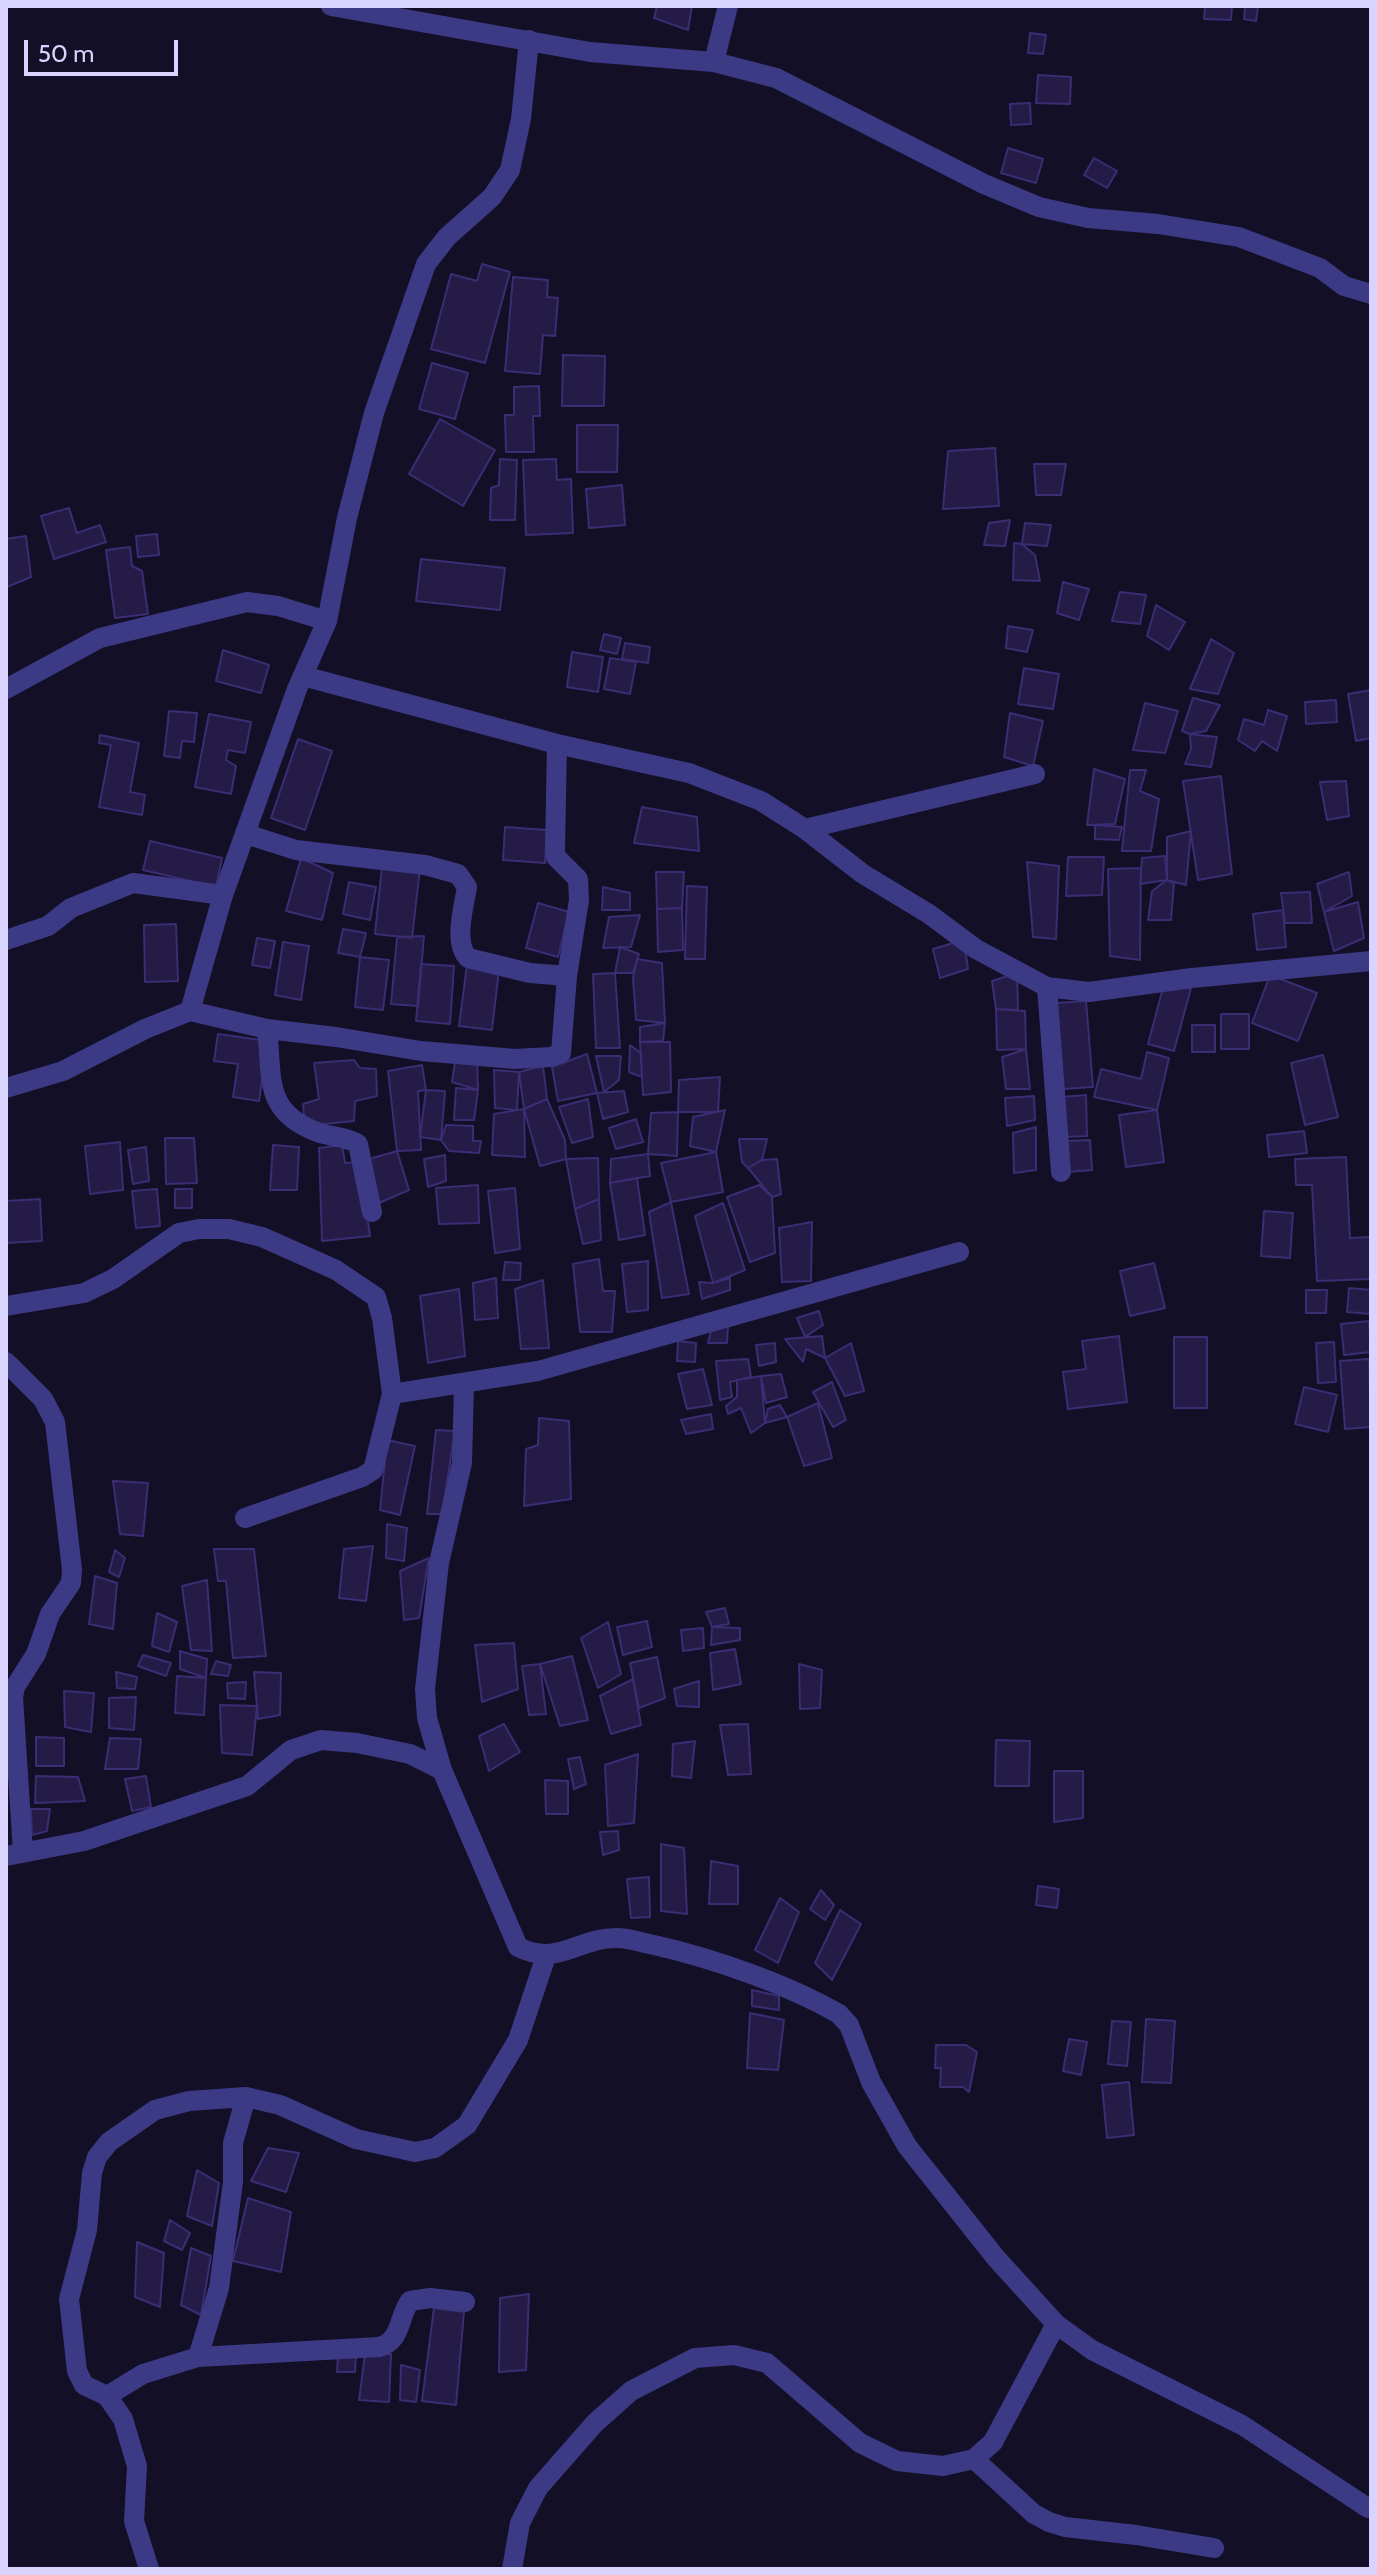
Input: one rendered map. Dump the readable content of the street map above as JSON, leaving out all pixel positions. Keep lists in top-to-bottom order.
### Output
{
  "scale_bar": "50 m"
}
